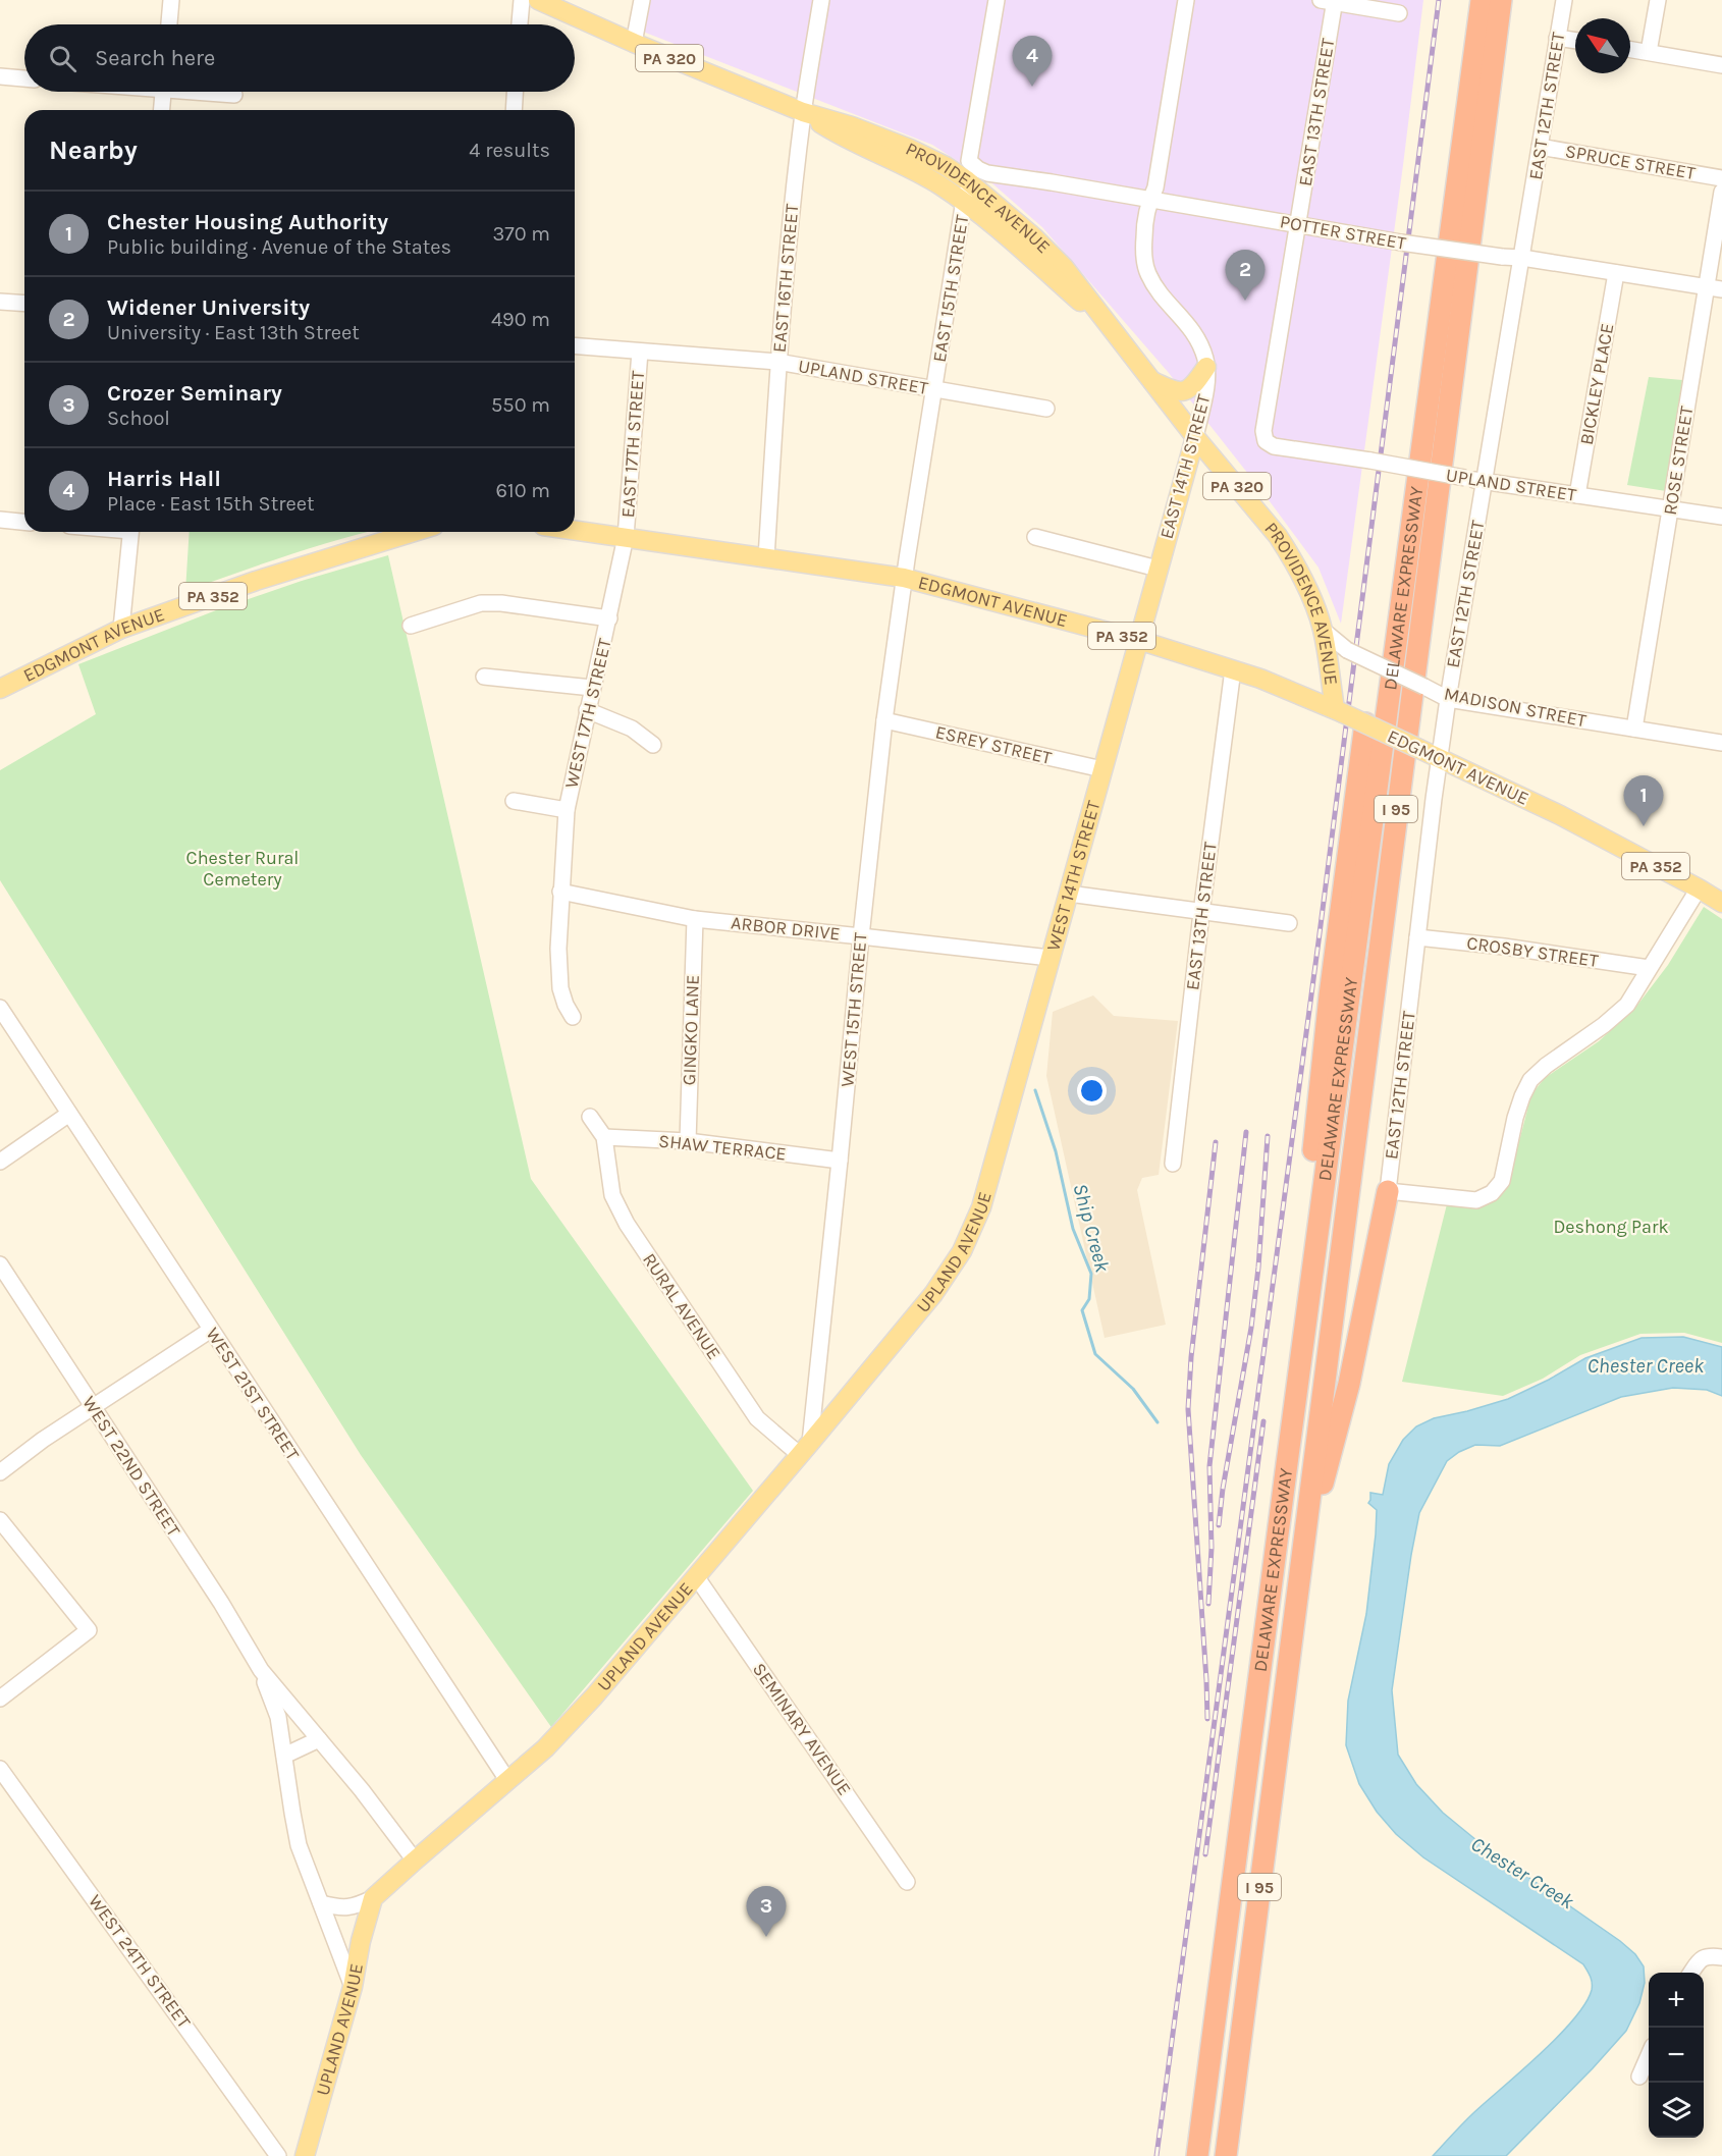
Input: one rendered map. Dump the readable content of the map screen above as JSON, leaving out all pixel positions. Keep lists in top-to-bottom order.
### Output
{
  "streets": {
    "highway": ["DELAWARE EXPRESSWAY", "I 95"],
    "main road": [
      "PA 320",
      "PROVIDENCE AVENUE",
      "EAST 14TH STREET",
      "PA 352",
      "EDGMONT AVENUE",
      "WEST 14TH STREET",
      "UPLAND AVENUE"
    ],
    "street": [
      "EAST 12TH STREET",
      "EAST 13TH STREET",
      "SPRUCE STREET",
      "POTTER STREET",
      "EAST 16TH STREET",
      "EAST 15TH STREET",
      "UPLAND STREET",
      "BICKLEY PLACE",
      "EAST 17TH STREET",
      "ROSE STREET",
      "MADISON STREET",
      "WEST 17TH STREET",
      "ESREY STREET",
      "ARBOR DRIVE",
      "CROSBY STREET",
      "WEST 15TH STREET",
      "GINGKO LANE",
      "SHAW TERRACE",
      "RURAL AVENUE",
      "WEST 21ST STREET",
      "WEST 22ND STREET",
      "SEMINARY AVENUE",
      "WEST 24TH STREET"
    ]
  },
  "crossings": [
    ["EAST 12TH STREET", "SPRUCE STREET"],
    ["EAST 12TH STREET", "POTTER STREET"],
    ["EAST 12TH STREET", "UPLAND STREET"],
    ["EAST 12TH STREET", "EDGMONT AVENUE"],
    ["EAST 12TH STREET", "MADISON STREET"],
    ["EAST 12TH STREET", "CROSBY STREET"],
    ["EAST 13TH STREET", "POTTER STREET"],
    ["EAST 13TH STREET", "UPLAND STREET"],
    ["EAST 13TH STREET", "EDGMONT AVENUE"],
    ["PROVIDENCE AVENUE", "EAST 16TH STREET"],
    ["PROVIDENCE AVENUE", "EAST 15TH STREET"],
    ["PROVIDENCE AVENUE", "EAST 14TH STREET"],
    ["PROVIDENCE AVENUE", "EDGMONT AVENUE"],
    ["PROVIDENCE AVENUE", "MADISON STREET"],
    ["POTTER STREET", "BICKLEY PLACE"],
    ["POTTER STREET", "ROSE STREET"],
    ["POTTER STREET", "EAST 14TH STREET"],
    ["EAST 16TH STREET", "UPLAND STREET"],
    ["EAST 16TH STREET", "EDGMONT AVENUE"],
    ["EAST 15TH STREET", "UPLAND STREET"],
    ["EAST 15TH STREET", "EDGMONT AVENUE"],
    ["EAST 15TH STREET", "WEST 15TH STREET"],
    ["UPLAND STREET", "BICKLEY PLACE"],
    ["UPLAND STREET", "EAST 17TH STREET"],
    ["UPLAND STREET", "ROSE STREET"],
    ["EAST 17TH STREET", "EDGMONT AVENUE"],
    ["EAST 17TH STREET", "WEST 17TH STREET"],
    ["ROSE STREET", "MADISON STREET"],
    ["EAST 14TH STREET", "EDGMONT AVENUE"],
    ["EAST 14TH STREET", "WEST 14TH STREET"],
    ["PA 352", "EDGMONT AVENUE"],
    ["EDGMONT AVENUE", "WEST 17TH STREET"],
    ["EDGMONT AVENUE", "WEST 14TH STREET"],
    ["EDGMONT AVENUE", "WEST 15TH STREET"],
    ["WEST 17TH STREET", "ARBOR DRIVE"],
    ["ESREY STREET", "WEST 14TH STREET"],
    ["ESREY STREET", "WEST 15TH STREET"],
    ["WEST 14TH STREET", "ARBOR DRIVE"],
    ["WEST 14TH STREET", "UPLAND AVENUE"],
    ["ARBOR DRIVE", "WEST 15TH STREET"],
    ["ARBOR DRIVE", "GINGKO LANE"],
    ["WEST 15TH STREET", "SHAW TERRACE"],
    ["WEST 15TH STREET", "UPLAND AVENUE"],
    ["WEST 15TH STREET", "RURAL AVENUE"],
    ["GINGKO LANE", "SHAW TERRACE"],
    ["SHAW TERRACE", "RURAL AVENUE"],
    ["UPLAND AVENUE", "RURAL AVENUE"],
    ["UPLAND AVENUE", "WEST 21ST STREET"],
    ["UPLAND AVENUE", "WEST 22ND STREET"],
    ["UPLAND AVENUE", "SEMINARY AVENUE"]
  ],
  "water": ["Ship Creek", "Chester Creek"],
  "parks": ["Chester Rural Cemetery", "Deshong Park"],
  "north": "top left",
  "page": {
    "search": "Search here",
    "pins": [
      "4",
      "2",
      "1",
      "3"
    ],
    "heading": ["Nearby", "4 results"],
    "list": [
      {
        "mark": "1",
        "name": "Chester Housing Authority",
        "note": "Public building · Avenue of the States",
        "value": "370 m"
      },
      {
        "mark": "2",
        "name": "Widener University",
        "note": "University · East 13th Street",
        "value": "490 m"
      },
      {
        "mark": "3",
        "name": "Crozer Seminary",
        "note": "School",
        "value": "550 m"
      },
      {
        "mark": "4",
        "name": "Harris Hall",
        "note": "Place · East 15th Street",
        "value": "610 m"
      }
    ],
    "map_buttons": ["+", "−"]
  }
}
